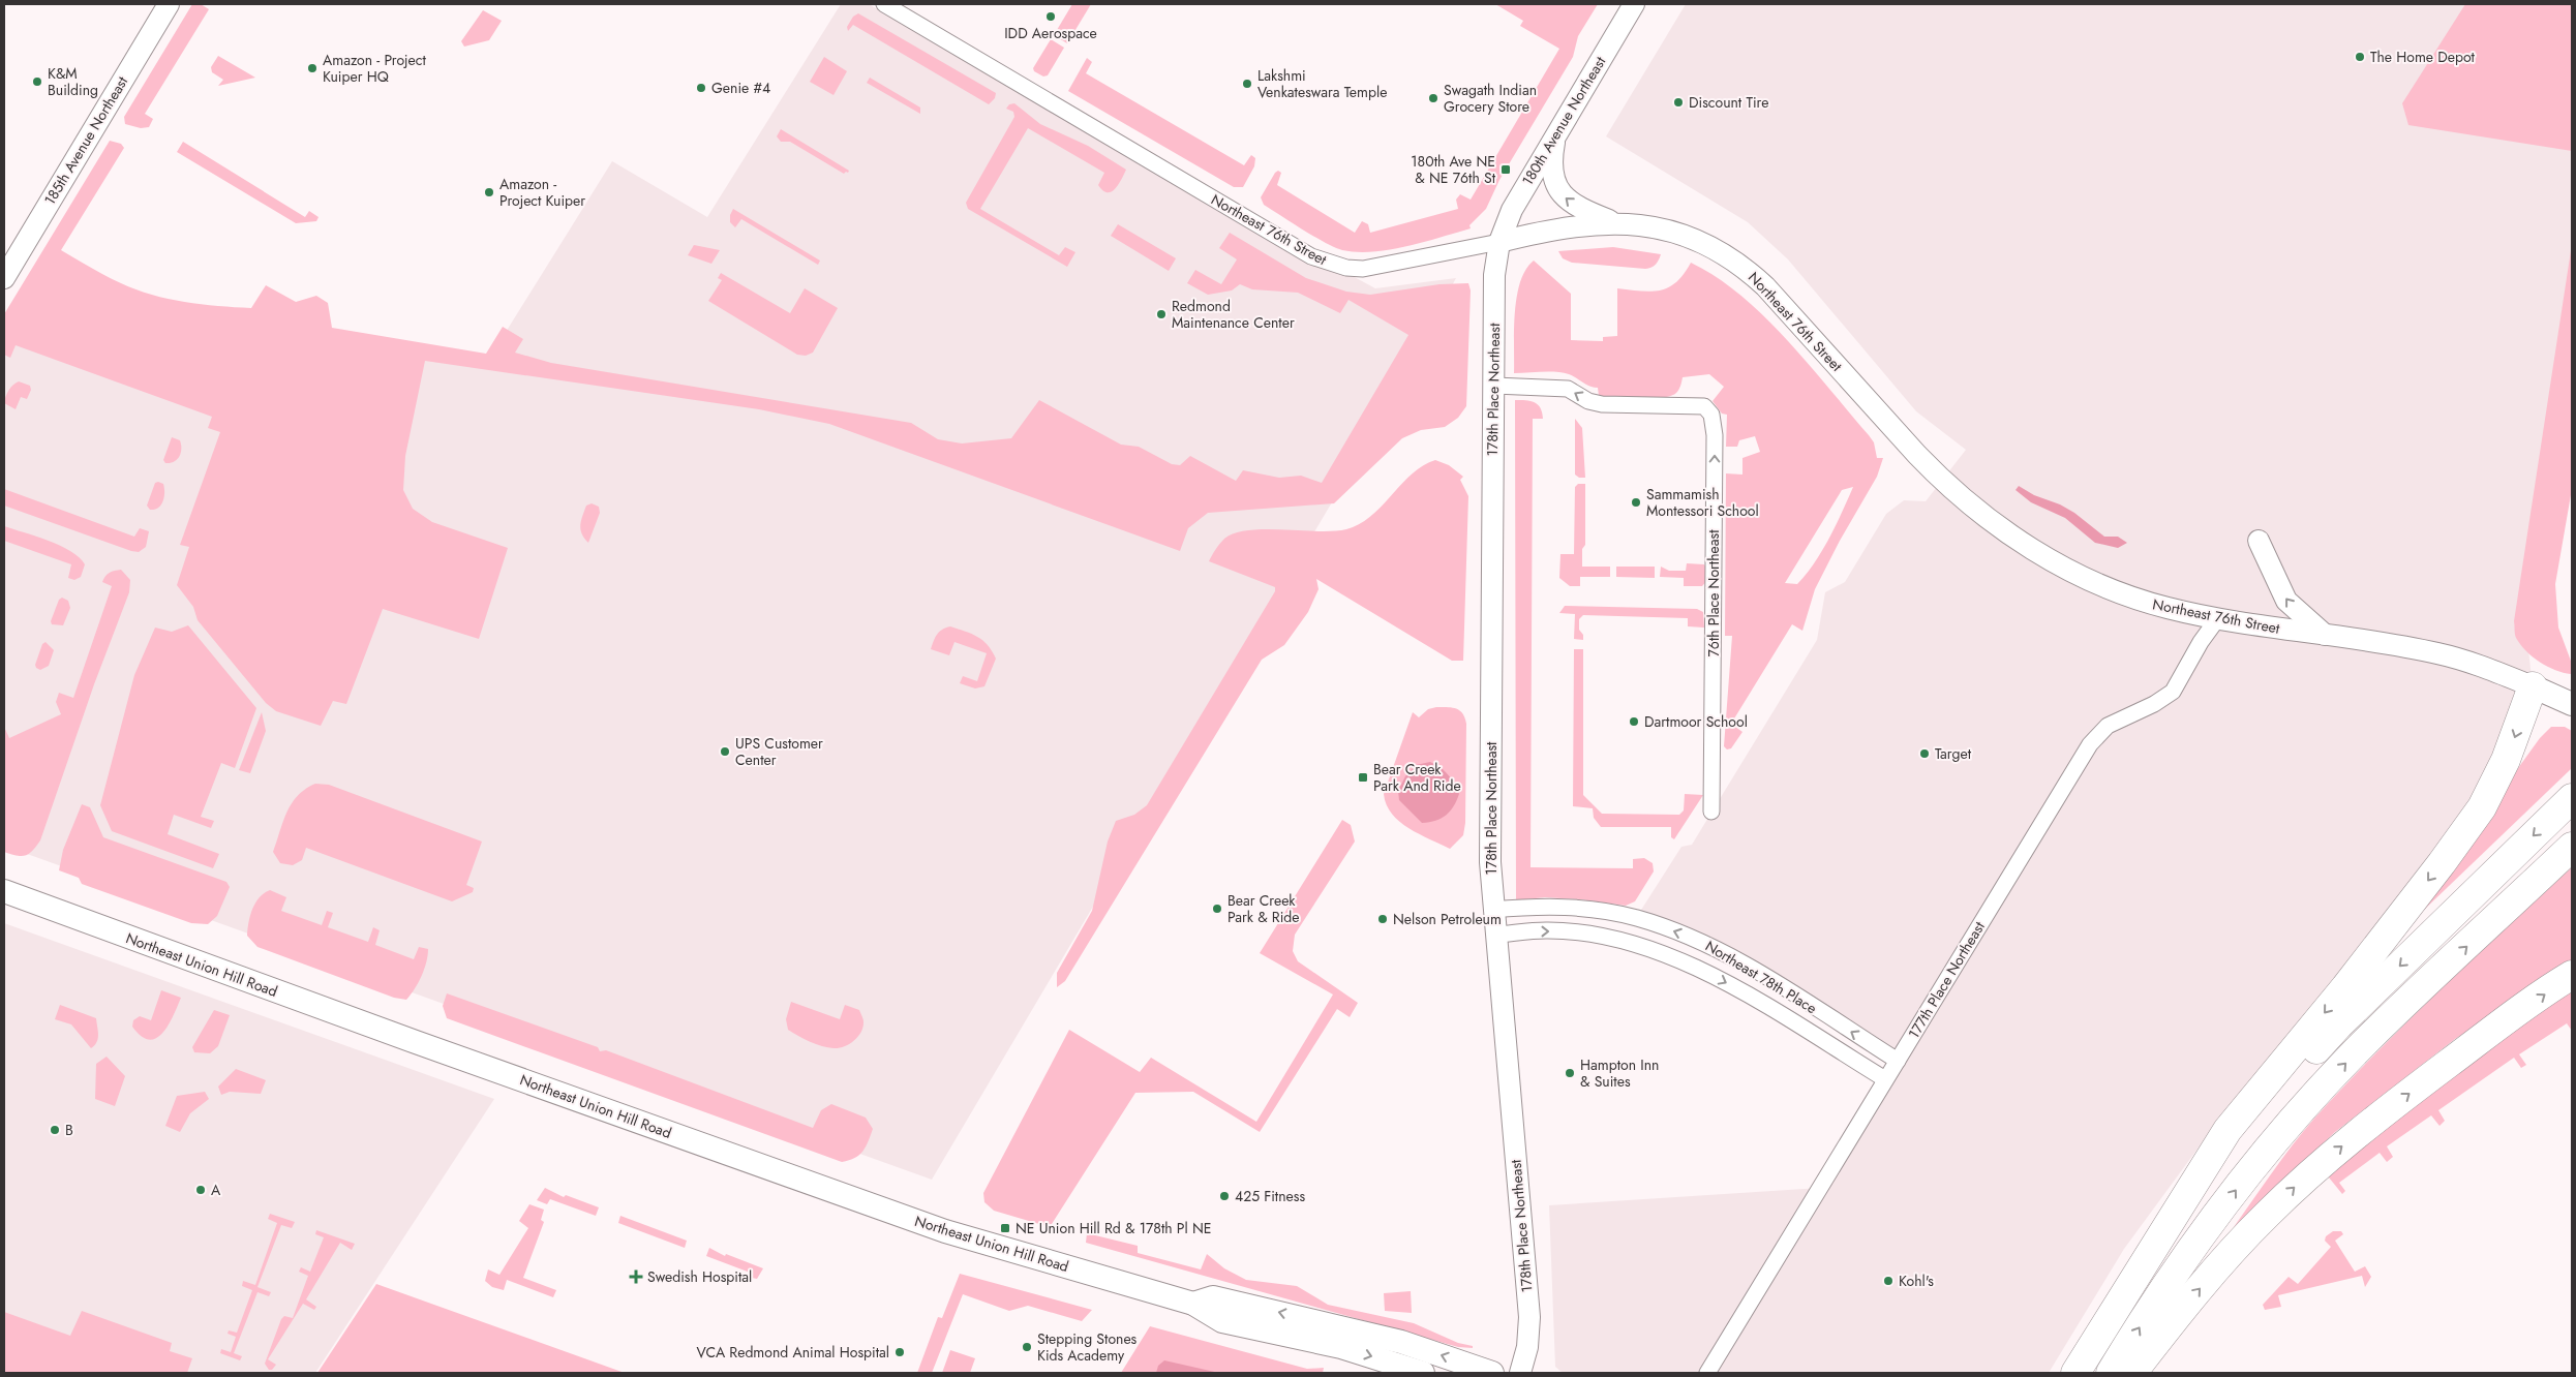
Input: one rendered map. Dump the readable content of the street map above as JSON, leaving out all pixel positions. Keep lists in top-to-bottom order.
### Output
{
  "streets": {
    "main road": ["Northeast 76th Street", "Northeast Union Hill Road"],
    "street": [
      "180th Avenue Northeast",
      "185th Avenue Northeast",
      "178th Place Northeast",
      "76th Place Northeast",
      "Northeast 78th Place",
      "177th Place Northeast"
    ]
  },
  "crossings": [
    ["180th Avenue Northeast", "Northeast 76th Street"],
    ["180th Avenue Northeast", "178th Place Northeast"],
    ["Northeast 76th Street", "178th Place Northeast"],
    ["Northeast 76th Street", "177th Place Northeast"],
    ["178th Place Northeast", "76th Place Northeast"],
    ["178th Place Northeast", "Northeast 78th Place"],
    ["Northeast 78th Place", "177th Place Northeast"]
  ],
  "places": {
    "other": [
      "IDD Aerospace",
      "The Home Depot",
      "Amazon - Project Kuiper HQ",
      "K&M Building",
      "Lakshmi Venkateswara Temple",
      "Genie #4",
      "Swagath Indian Grocery Store",
      "Discount Tire",
      "Amazon - Project Kuiper",
      "Redmond Maintenance Center",
      "Sammamish Montessori School",
      "Dartmoor School",
      "UPS Customer Center",
      "Target",
      "Bear Creek Park & Ride",
      "Nelson Petroleum",
      "Hampton Inn & Suites",
      "B",
      "A",
      "425 Fitness",
      "Kohl's",
      "Stepping Stones Kids Academy",
      "VCA Redmond Animal Hospital"
    ],
    "transit": ["180th Ave NE & NE 76th St", "Bear Creek Park And Ride", "NE Union Hill Rd & 178th Pl NE"],
    "health": ["Swedish Hospital"]
  }
}
